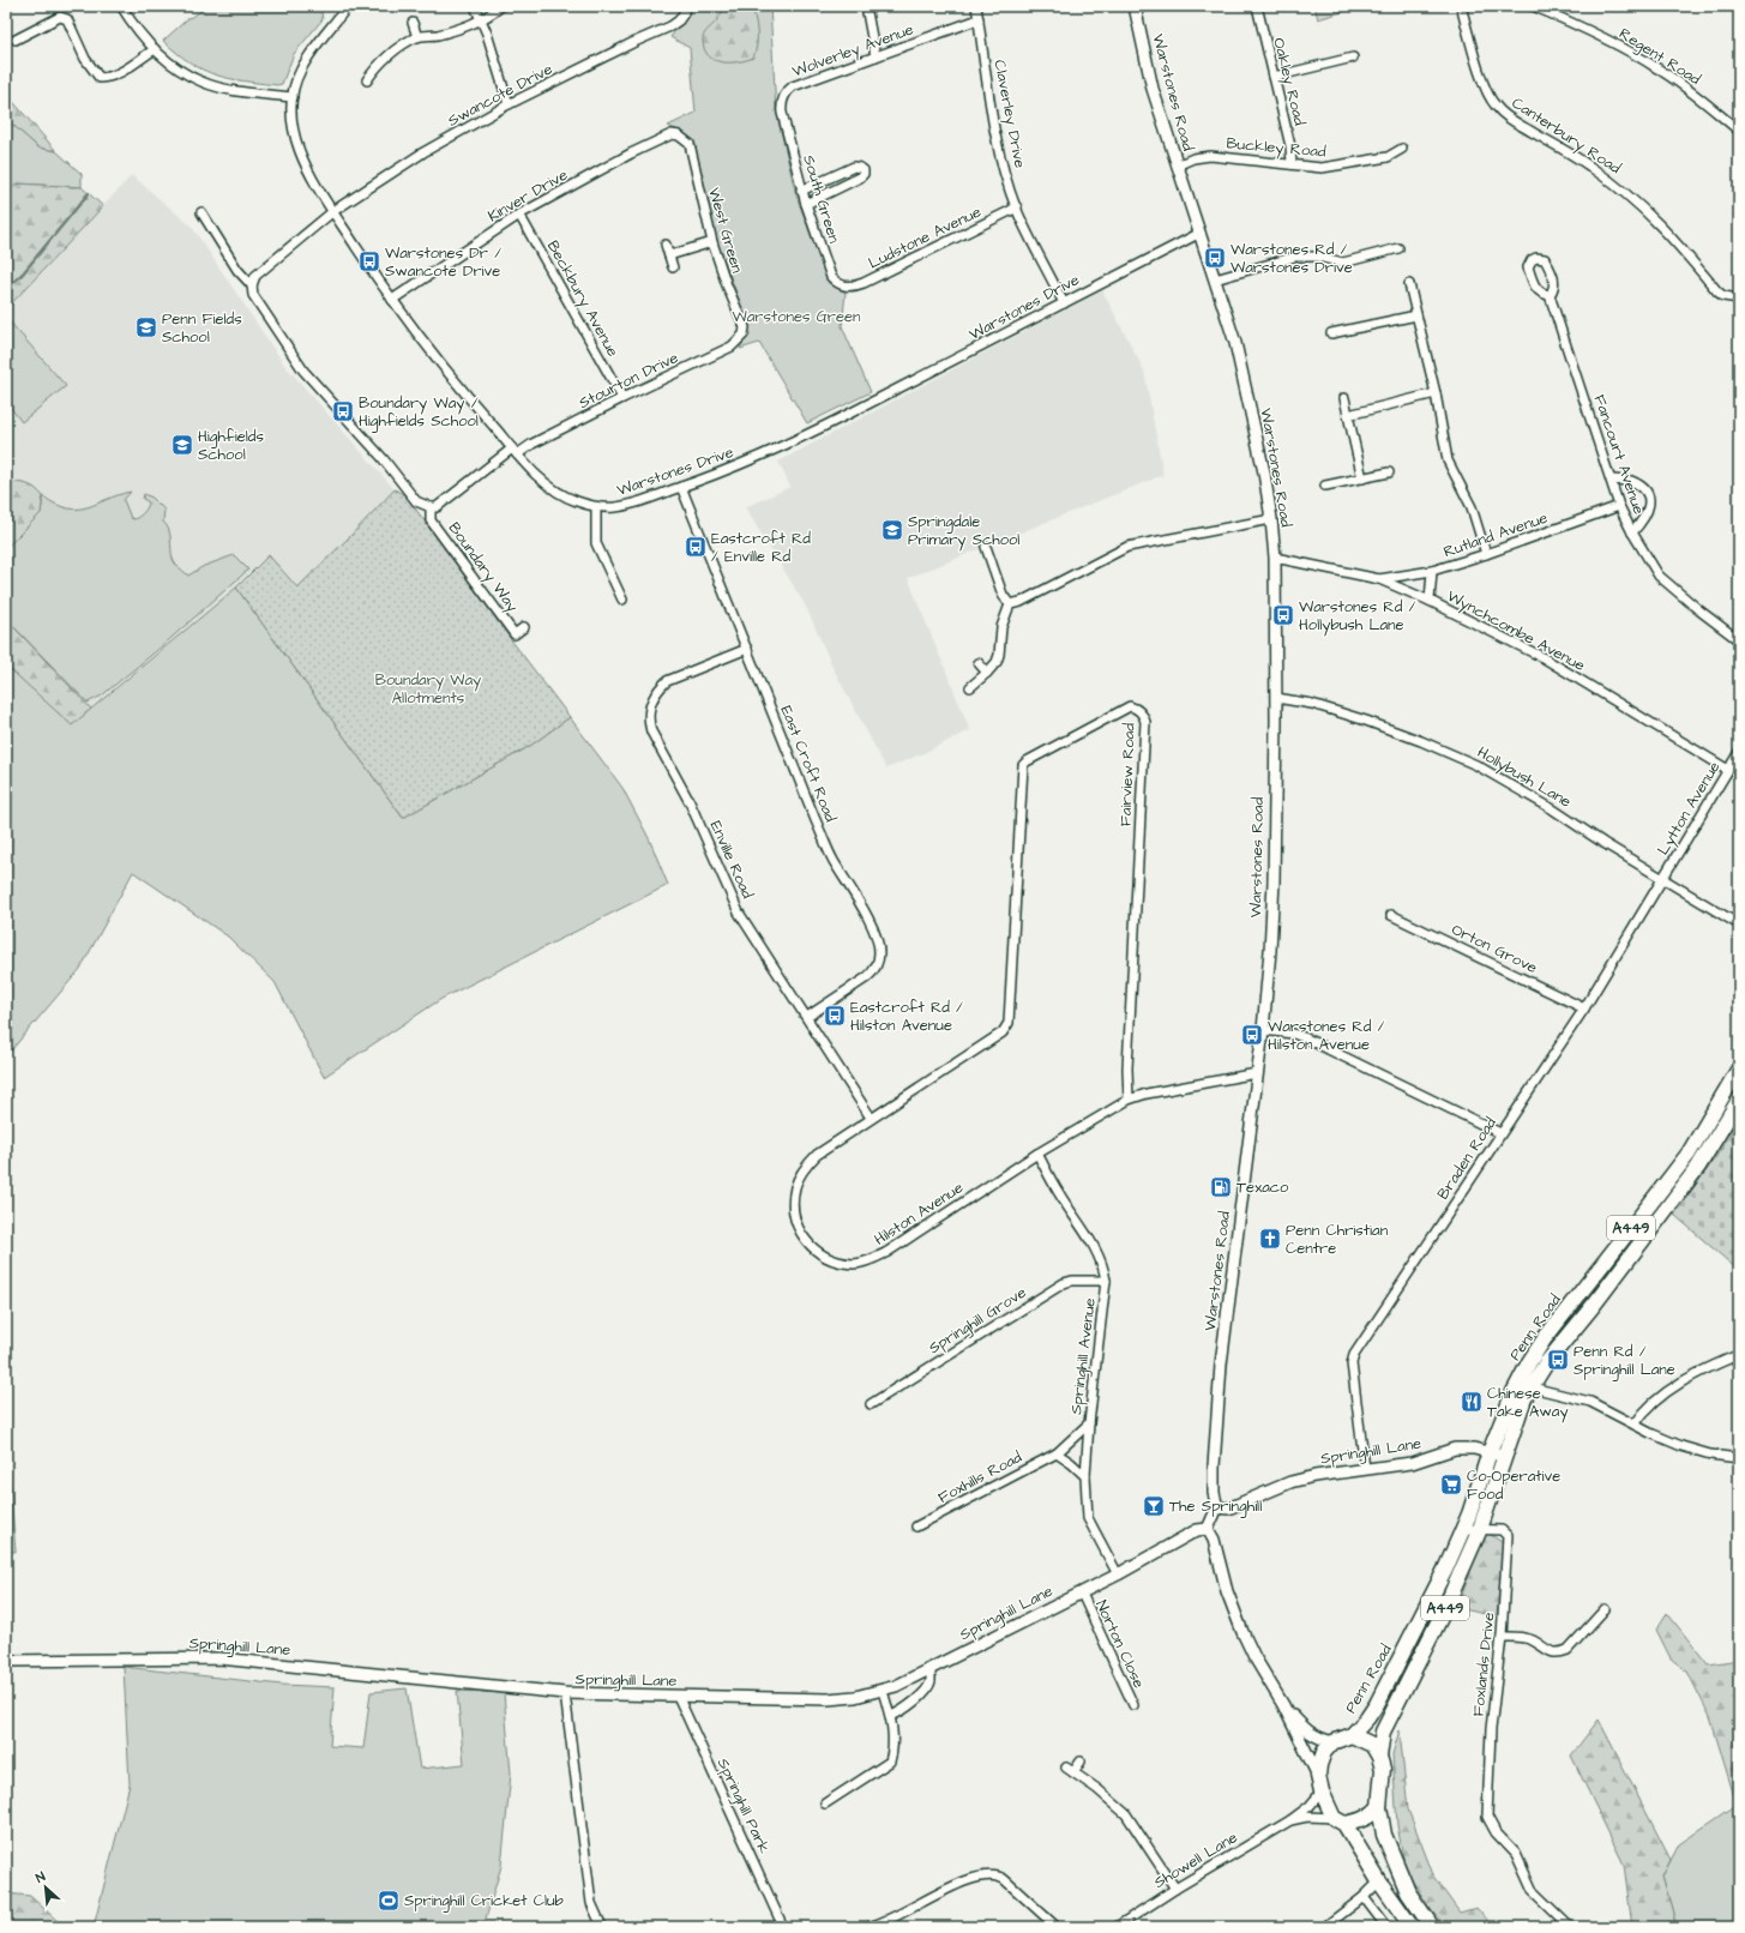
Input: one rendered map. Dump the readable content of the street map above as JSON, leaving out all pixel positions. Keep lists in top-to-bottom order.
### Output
{
  "streets": {
    "highway": ["A449", "Penn Road"],
    "street": [
      "Wolverley Avenue",
      "Regent Road",
      "Oakley Road",
      "Warstones Road",
      "Swancote Drive",
      "Claverley Drive",
      "Canterbury Road",
      "Buckley Road",
      "Kinver Drive",
      "South Green",
      "West Green",
      "Ludstone Avenue",
      "Beckbury Avenue",
      "Warstones Drive",
      "Stourton Drive",
      "Fancourt Avenue",
      "Rutland Avenue",
      "Boundary Way",
      "Wynchcombe Avenue",
      "East Croft Road",
      "Fairview Road",
      "Hollybush Lane",
      "Lytton Avenue",
      "Enville Road",
      "Orton Grove",
      "Braden Road",
      "Hilston Avenue",
      "Springhill Grove",
      "Springhill Avenue",
      "Springhill Lane",
      "Foxhills Road",
      "Norton Close",
      "Foxlands Drive",
      "Springhill Park",
      "Showell Lane"
    ]
  },
  "crossings": [
    ["Wolverley Avenue", "Claverley Drive"],
    ["Wolverley Avenue", "South Green"],
    ["Oakley Road", "Buckley Road"],
    ["Warstones Road", "Buckley Road"],
    ["Warstones Road", "Warstones Drive"],
    ["Warstones Road", "Wynchcombe Avenue"],
    ["Warstones Road", "Hollybush Lane"],
    ["Warstones Road", "Hilston Avenue"],
    ["Warstones Road", "Springhill Lane"],
    ["Swancote Drive", "Warstones Drive"],
    ["Claverley Drive", "Ludstone Avenue"],
    ["Claverley Drive", "Warstones Drive"],
    ["Kinver Drive", "West Green"],
    ["Kinver Drive", "Beckbury Avenue"],
    ["Kinver Drive", "Warstones Drive"],
    ["South Green", "Ludstone Avenue"],
    ["West Green", "Stourton Drive"],
    ["Beckbury Avenue", "Stourton Drive"],
    ["Warstones Drive", "Stourton Drive"],
    ["Warstones Drive", "East Croft Road"],
    ["Stourton Drive", "Boundary Way"],
    ["Fancourt Avenue", "Rutland Avenue"],
    ["Rutland Avenue", "Wynchcombe Avenue"],
    ["Wynchcombe Avenue", "Lytton Avenue"],
    ["East Croft Road", "Enville Road"],
    ["Fairview Road", "Hilston Avenue"],
    ["Hollybush Lane", "Lytton Avenue"],
    ["Hollybush Lane", "Braden Road"],
    ["Lytton Avenue", "Braden Road"],
    ["Enville Road", "Hilston Avenue"],
    ["Orton Grove", "Braden Road"],
    ["Braden Road", "Springhill Lane"],
    ["Hilston Avenue", "Springhill Avenue"],
    ["Springhill Grove", "Springhill Avenue"],
    ["Penn Road", "Springhill Lane"],
    ["Penn Road", "Foxlands Drive"],
    ["Penn Road", "Showell Lane"],
    ["Springhill Avenue", "Springhill Lane"],
    ["Springhill Avenue", "Foxhills Road"],
    ["Springhill Lane", "Norton Close"],
    ["Springhill Lane", "Springhill Park"]
  ],
  "parks": ["Warstones Green", "Boundary Way Allotments"],
  "places": {
    "bus stop": [
      "Warstones Rd / Warstones Drive",
      "Warstones Dr / Swancote Drive",
      "Boundary Way / Highfields School",
      "Eastcroft Rd / Enville Rd",
      "Warstones Rd / Hollybush Lane",
      "Eastcroft Rd / Hilston Avenue",
      "Warstones Rd / Hilston Avenue",
      "Penn Rd / Springhill Lane"
    ],
    "school or university": ["Penn Fields School", "Highfields School", "Springdale Primary School"],
    "fuel station": ["Texaco"],
    "church": ["Penn Christian Centre"],
    "restaurant": ["Chinese Take Away"],
    "supermarket": ["Co-Operative Food"],
    "bar": ["The Springhill"],
    "sports": ["Springhill Cricket Club"]
  },
  "north": "top left"
}
